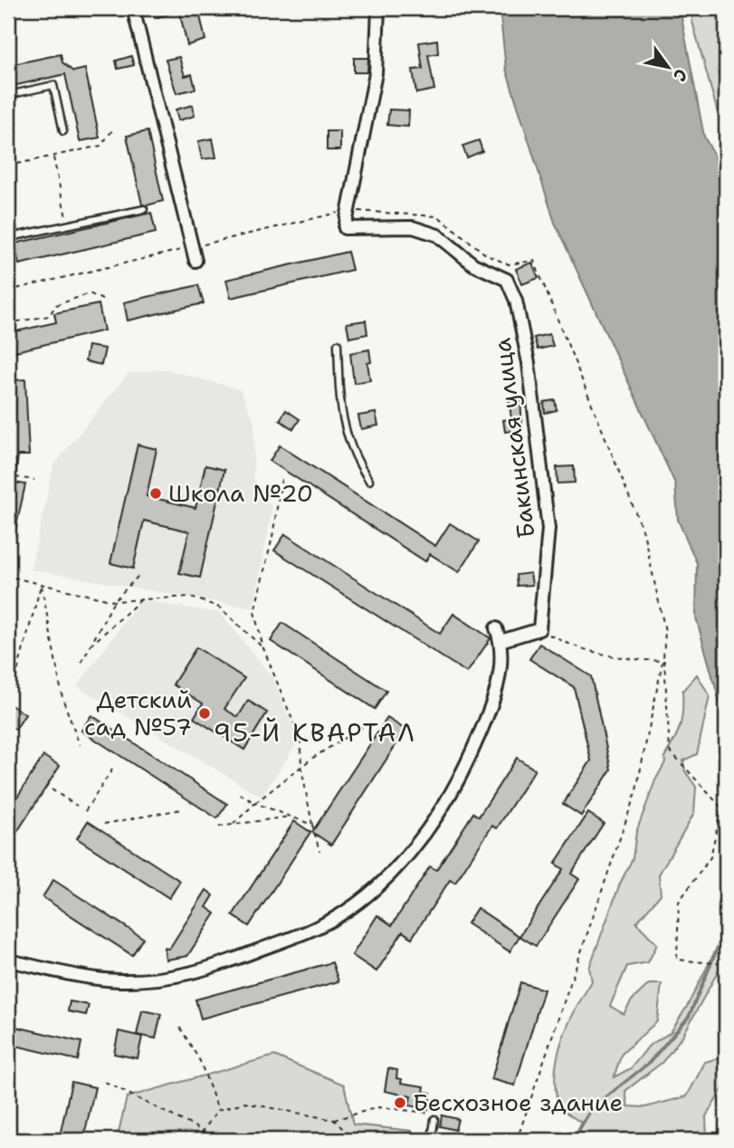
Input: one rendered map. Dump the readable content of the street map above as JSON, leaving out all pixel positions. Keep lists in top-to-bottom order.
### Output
{
  "streets": {
    "street": ["Бакинская улица"]
  },
  "districts": ["95-Й КВАРТАЛ"],
  "places": ["Школа №20", "Детский сад №57", "Бесхозное здание"],
  "north": "bottom right"
}
